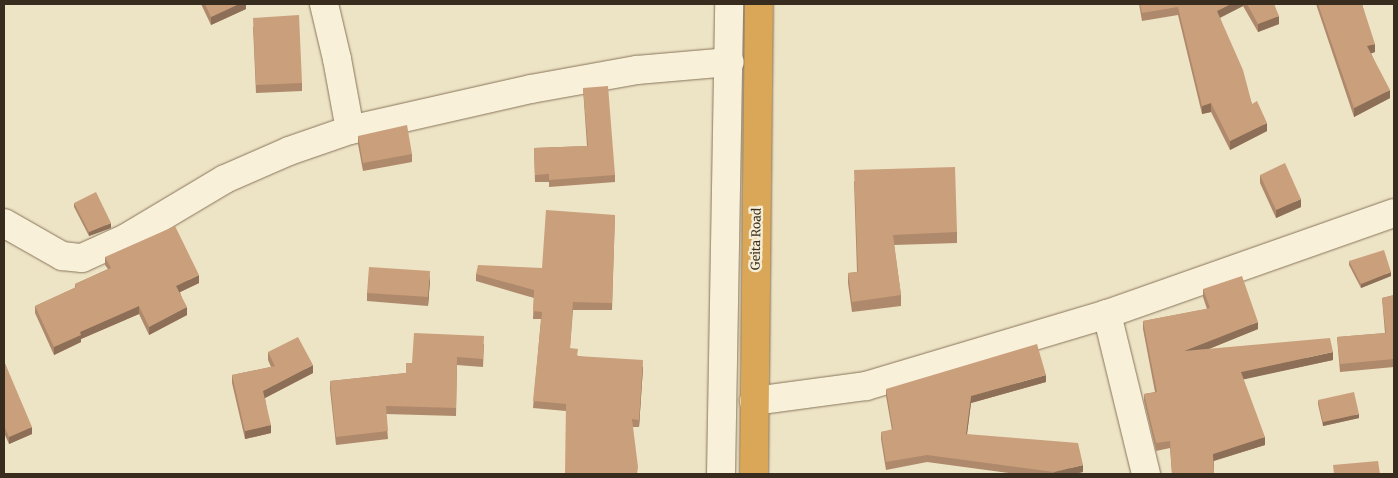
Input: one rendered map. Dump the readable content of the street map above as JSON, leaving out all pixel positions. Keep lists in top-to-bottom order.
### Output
{
  "streets": {
    "highway": ["Geita Road"]
  }
}
